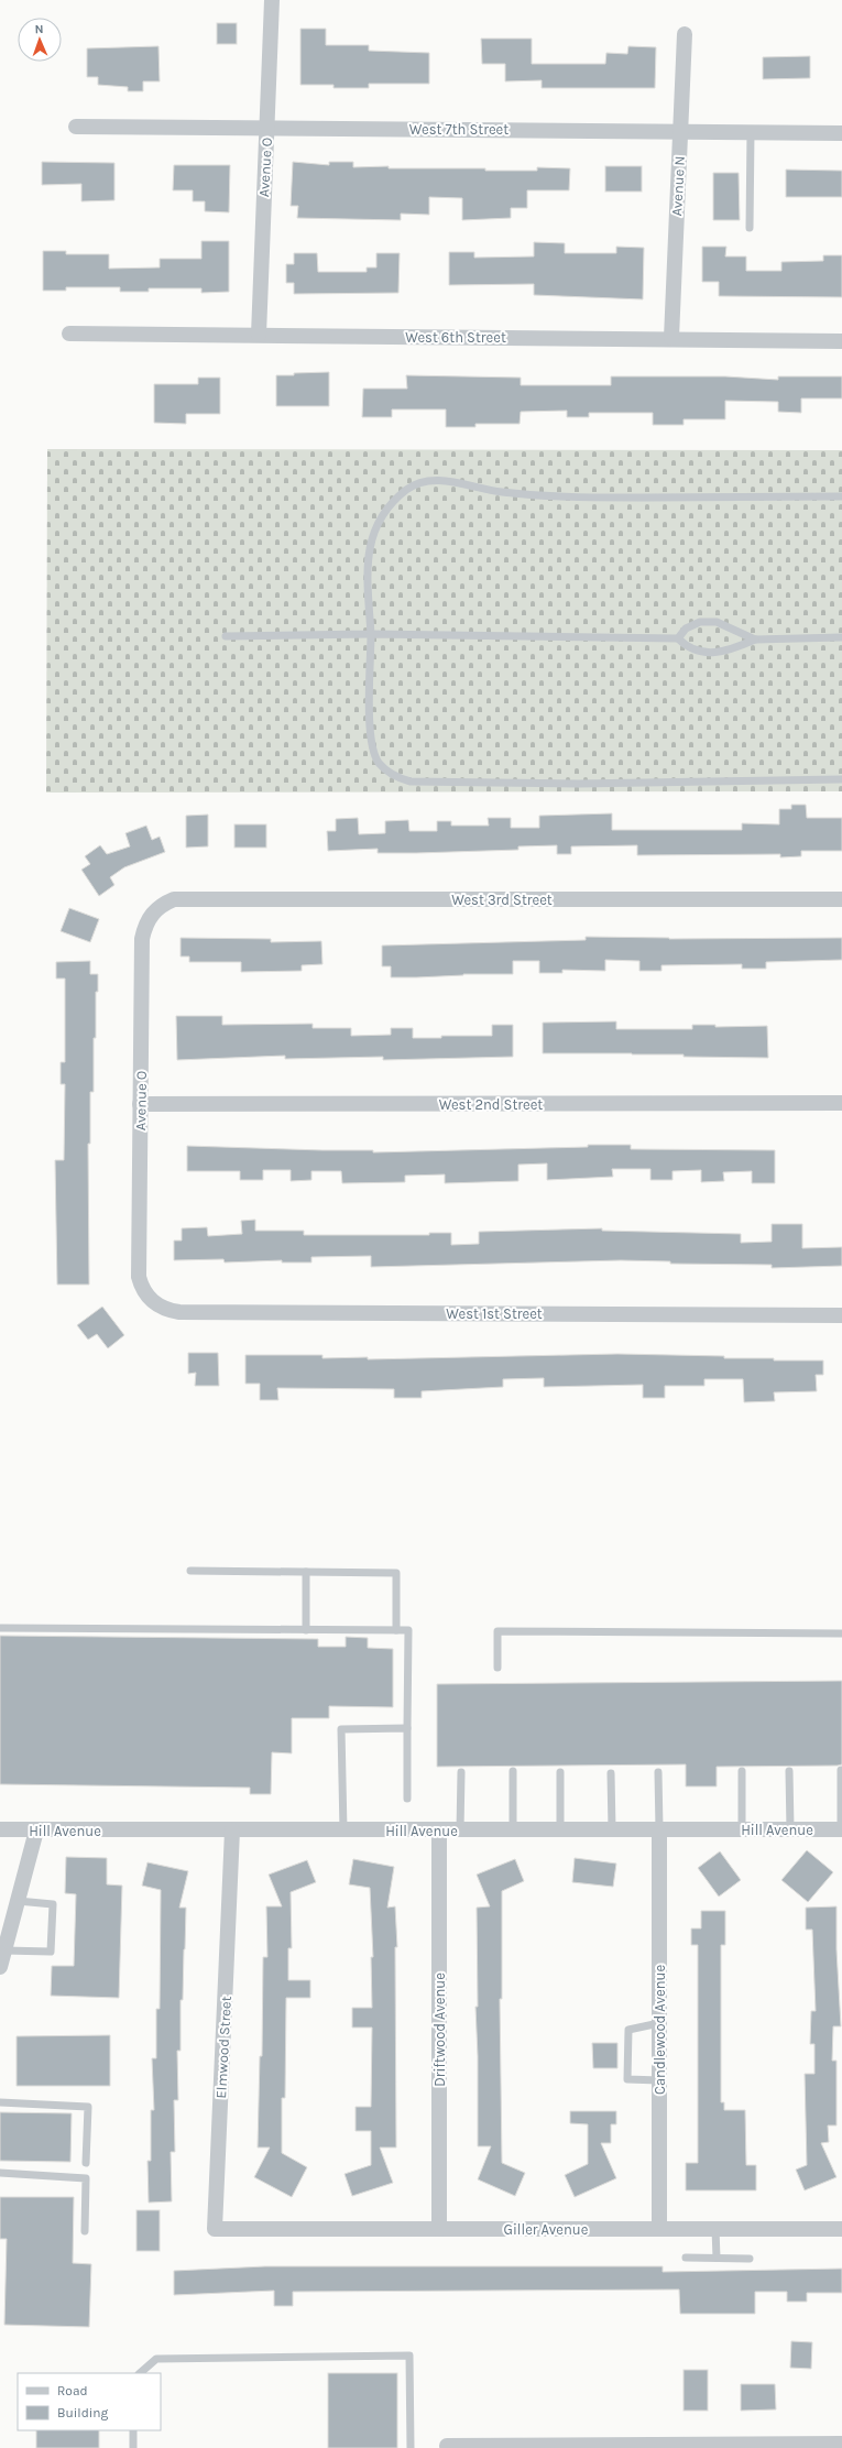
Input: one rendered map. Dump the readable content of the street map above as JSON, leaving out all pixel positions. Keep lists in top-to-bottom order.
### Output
{
  "streets": {
    "street": [
      "West 7th Street",
      "Avenue O",
      "Avenue N",
      "West 6th Street",
      "West 3rd Street",
      "West 2nd Street",
      "West 1st Street",
      "Hill Avenue",
      "Driftwood Avenue",
      "Candlewood Avenue",
      "Elmwood Street",
      "Giller Avenue"
    ]
  },
  "crossings": [
    ["West 7th Street", "Avenue O"],
    ["West 7th Street", "Avenue N"],
    ["Avenue O", "West 6th Street"],
    ["Avenue O", "West 3rd Street"],
    ["Avenue O", "West 2nd Street"],
    ["Avenue O", "West 1st Street"],
    ["Avenue N", "West 6th Street"],
    ["Hill Avenue", "Driftwood Avenue"],
    ["Hill Avenue", "Candlewood Avenue"],
    ["Hill Avenue", "Elmwood Street"],
    ["Driftwood Avenue", "Giller Avenue"],
    ["Candlewood Avenue", "Giller Avenue"],
    ["Elmwood Street", "Giller Avenue"]
  ],
  "legend": ["Road", "Building"],
  "north": "top"
}
